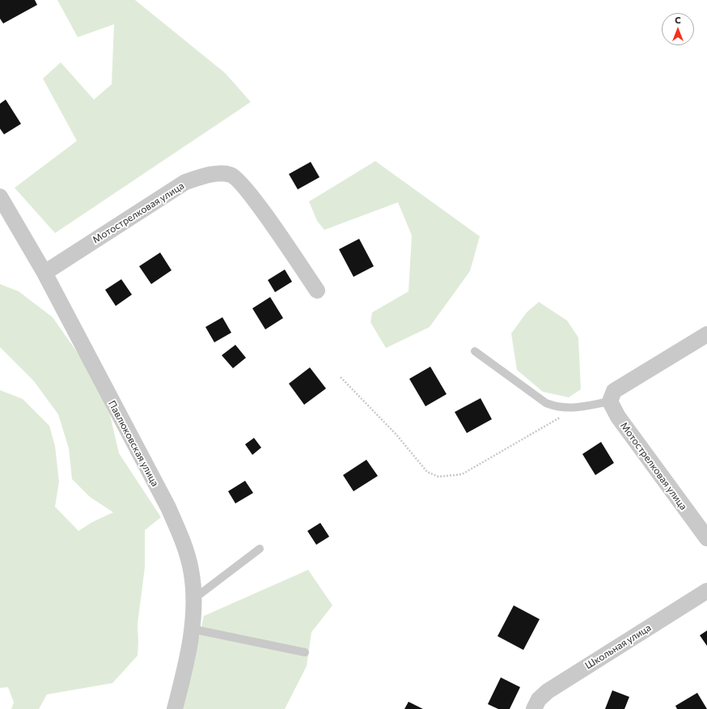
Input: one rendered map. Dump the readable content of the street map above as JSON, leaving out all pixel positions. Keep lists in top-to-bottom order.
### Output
{
  "streets": {
    "street": ["Мотострелковая улица", "Павлюковская улица", "Школьная улица"]
  },
  "crossings": [
    ["Мотострелковая улица", "Павлюковская улица"]
  ],
  "north": "top"
}
